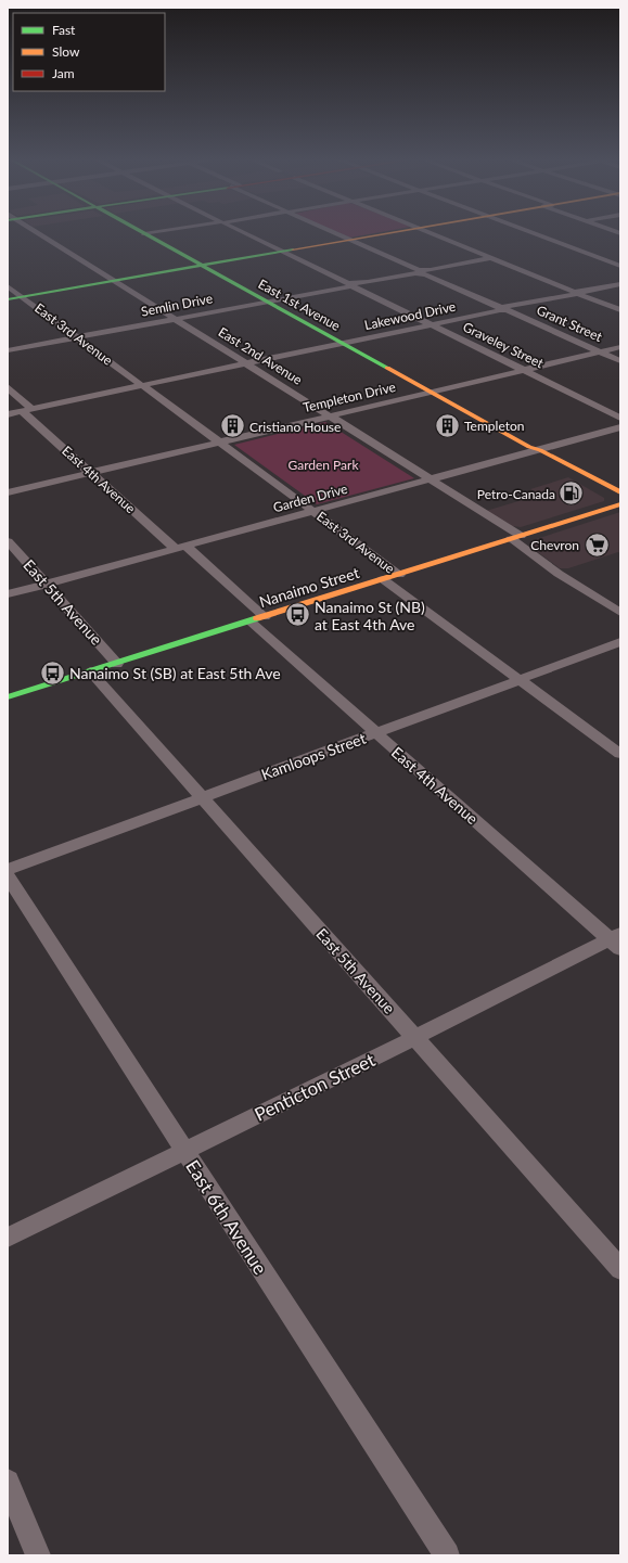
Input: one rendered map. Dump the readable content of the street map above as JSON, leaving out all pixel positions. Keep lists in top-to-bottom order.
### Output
{
  "streets": {
    "main road": ["East 1st Avenue", "Nanaimo Street"],
    "street": [
      "Semlin Drive",
      "Lakewood Drive",
      "Grant Street",
      "East 3rd Avenue",
      "Graveley Street",
      "East 2nd Avenue",
      "Templeton Drive",
      "East 4th Avenue",
      "Garden Drive",
      "East 5th Avenue",
      "Kamloops Street",
      "Penticton Street",
      "East 6th Avenue"
    ]
  },
  "crossings": [
    ["Semlin Drive", "East 1st Avenue"],
    ["Semlin Drive", "Grant Street"],
    ["Semlin Drive", "East 3rd Avenue"],
    ["Semlin Drive", "Graveley Street"],
    ["Semlin Drive", "East 2nd Avenue"],
    ["East 1st Avenue", "Lakewood Drive"],
    ["East 1st Avenue", "Templeton Drive"],
    ["East 1st Avenue", "Garden Drive"],
    ["East 1st Avenue", "Nanaimo Street"],
    ["Lakewood Drive", "Grant Street"],
    ["Lakewood Drive", "East 3rd Avenue"],
    ["Lakewood Drive", "Graveley Street"],
    ["Lakewood Drive", "East 2nd Avenue"],
    ["Lakewood Drive", "East 4th Avenue"],
    ["Grant Street", "Templeton Drive"],
    ["East 3rd Avenue", "Templeton Drive"],
    ["East 3rd Avenue", "Garden Drive"],
    ["East 3rd Avenue", "Nanaimo Street"],
    ["East 3rd Avenue", "Kamloops Street"],
    ["Graveley Street", "Templeton Drive"],
    ["East 2nd Avenue", "Templeton Drive"],
    ["East 2nd Avenue", "Garden Drive"],
    ["East 2nd Avenue", "Nanaimo Street"],
    ["Templeton Drive", "East 4th Avenue"],
    ["East 4th Avenue", "Garden Drive"],
    ["East 4th Avenue", "Nanaimo Street"],
    ["East 4th Avenue", "Kamloops Street"],
    ["East 4th Avenue", "Penticton Street"],
    ["Garden Drive", "East 5th Avenue"],
    ["Nanaimo Street", "East 5th Avenue"],
    ["East 5th Avenue", "Kamloops Street"],
    ["East 5th Avenue", "Penticton Street"],
    ["Penticton Street", "East 6th Avenue"]
  ],
  "parks": ["Garden Park"],
  "places": {
    "building": ["Templeton", "Cristiano House"],
    "fuel station": ["Petro-Canada"],
    "supermarket": ["Chevron"],
    "bus stop": ["Nanaimo St (NB) at East 4th Ave", "Nanaimo St (SB) at East 5th Ave"]
  },
  "legend": ["Fast", "Slow", "Jam"]
}
